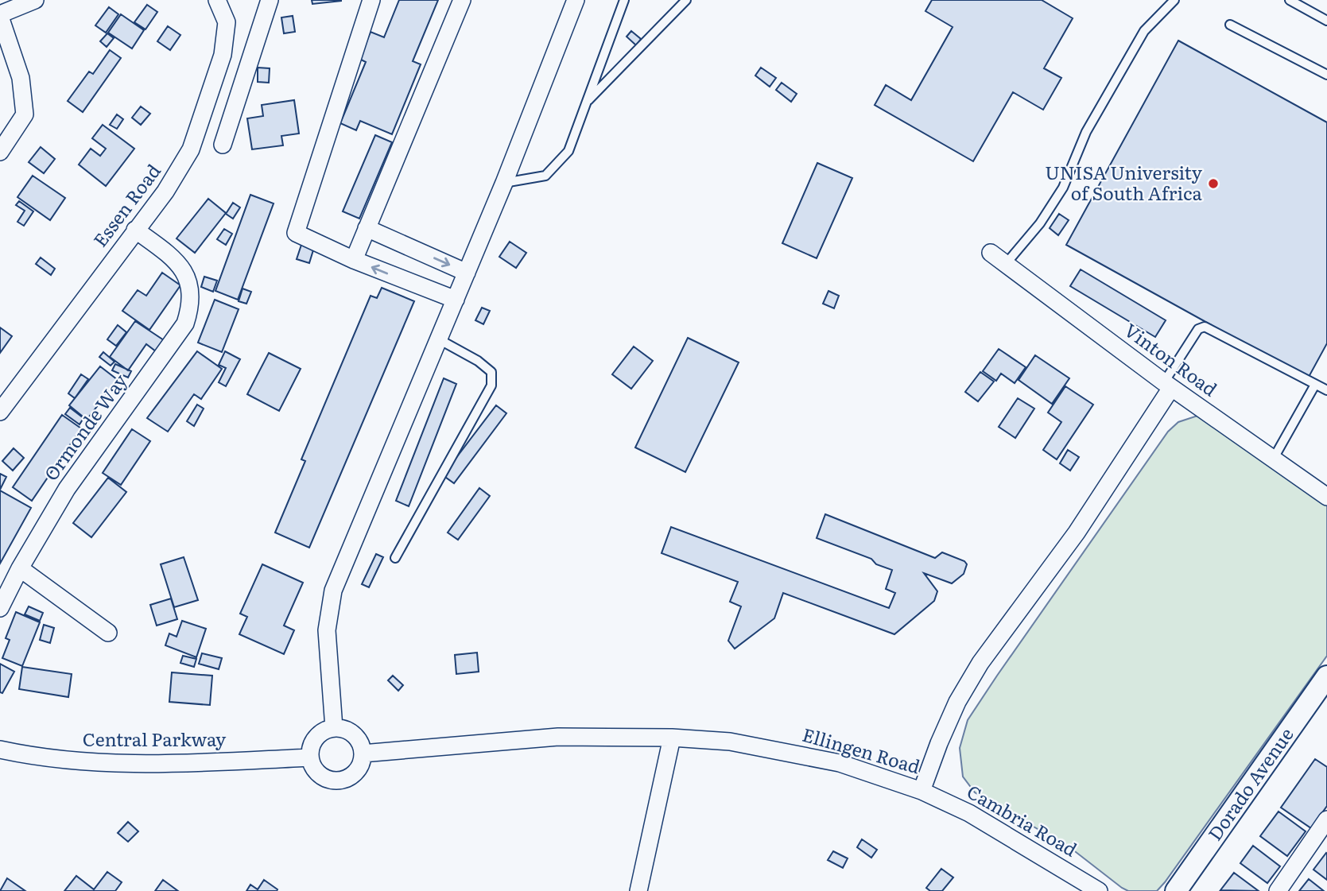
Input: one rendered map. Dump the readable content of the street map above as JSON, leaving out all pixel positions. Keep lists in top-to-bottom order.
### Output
{
  "streets": {
    "street": [
      "Essen Road",
      "Vinton Road",
      "Ormonde Way",
      "Central Parkway",
      "Ellingen Road",
      "Dorado Avenue",
      "Cambria Road"
    ]
  },
  "crossings": [
    ["Essen Road", "Ormonde Way"],
    ["Vinton Road", "Ellingen Road"],
    ["Ellingen Road", "Cambria Road"]
  ],
  "places": ["UNISA University of South Africa"]
}
